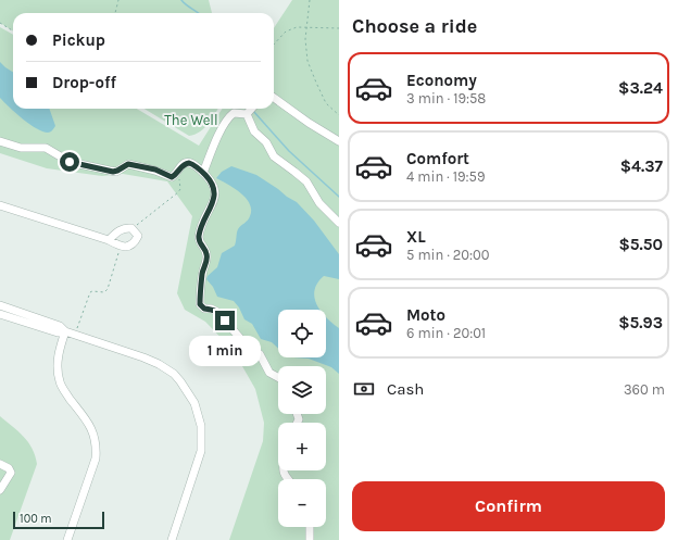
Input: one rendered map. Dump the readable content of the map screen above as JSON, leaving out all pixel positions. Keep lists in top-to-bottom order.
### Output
{
  "parks": ["The Well"],
  "scale_bar": "100 m",
  "page": {
    "heading": "Choose a ride",
    "banner": ["Pickup", "Drop-off"],
    "list": [
      {
        "name": "Economy",
        "note": "3 min · 19:58",
        "value": "$3.24"
      },
      {
        "name": "Comfort",
        "note": "4 min · 19:59",
        "value": "$4.37"
      },
      {
        "name": "XL",
        "note": "5 min · 20:00",
        "value": "$5.50"
      },
      {
        "name": "Moto",
        "note": "6 min · 20:01",
        "value": "$5.93"
      }
    ],
    "map_buttons": ["+", "−"],
    "bubble": "1 min",
    "pay": ["Cash", "360 m"],
    "buttons": "Confirm",
    "scale": "100 m"
  }
}
